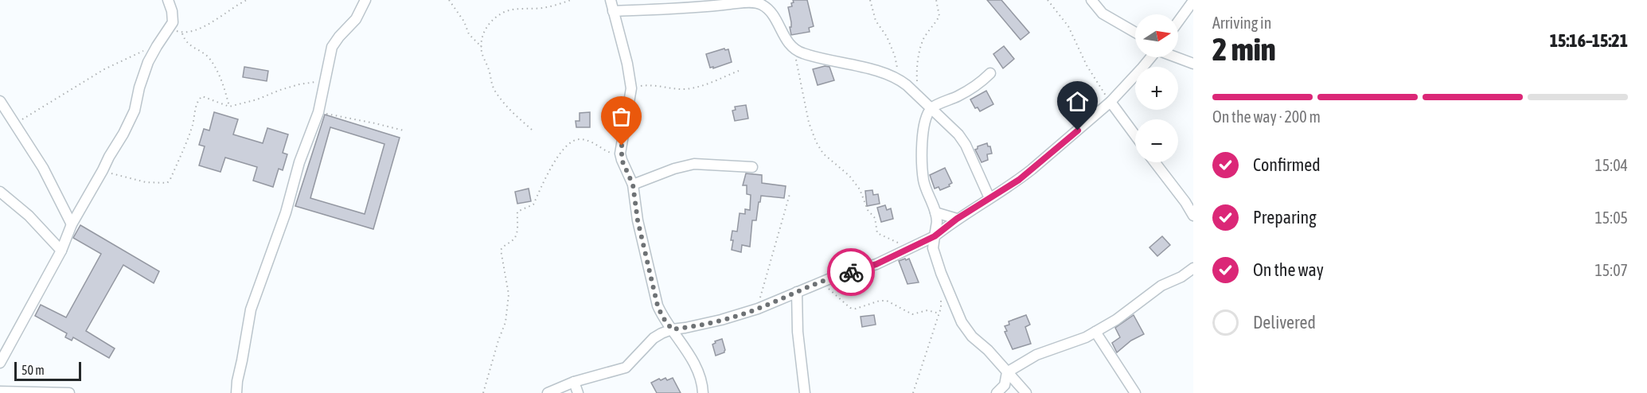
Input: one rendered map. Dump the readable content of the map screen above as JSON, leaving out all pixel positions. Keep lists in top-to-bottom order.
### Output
{
  "scale_bar": "50 m",
  "north": "right",
  "page": {
    "heading": ["2 min", "Arriving in", "15:16–15:21"],
    "map_buttons": ["+", "−"],
    "bar": "On the way · 200 m",
    "list": [
      ["Confirmed", "15:04"],
      ["Preparing", "15:05"],
      ["On the way", "15:07"],
      "Delivered"
    ],
    "scale": "50 m"
  }
}
